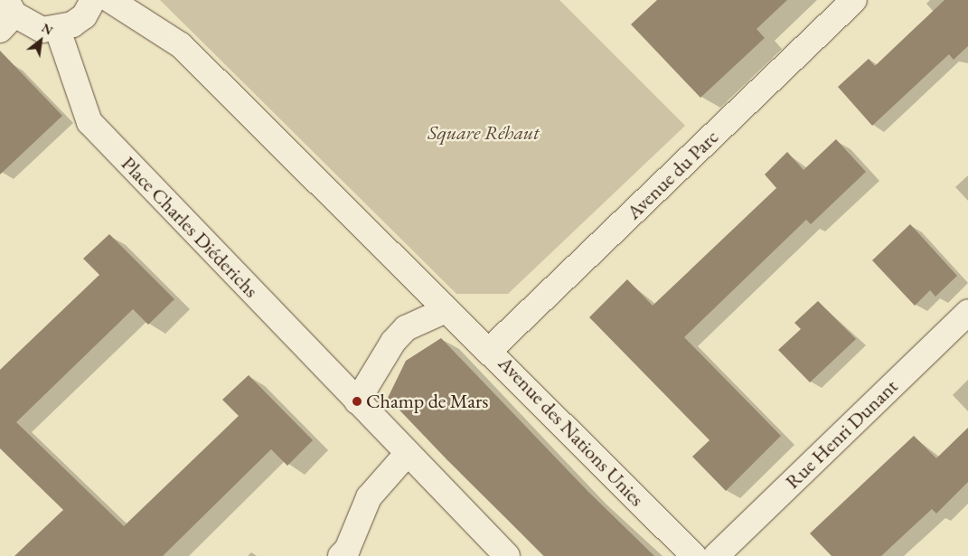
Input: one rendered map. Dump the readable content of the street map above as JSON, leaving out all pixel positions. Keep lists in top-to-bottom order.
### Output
{
  "streets": {
    "street": [
      "Avenue du Parc",
      "Place Charles Diéderichs",
      "Avenue des Nations Unies",
      "Rue Henri Dunant"
    ]
  },
  "crossings": [
    ["Avenue du Parc", "Avenue des Nations Unies"]
  ],
  "parks": ["Square Réhaut"],
  "places": ["Champ de Mars"],
  "north": "top right"
}
